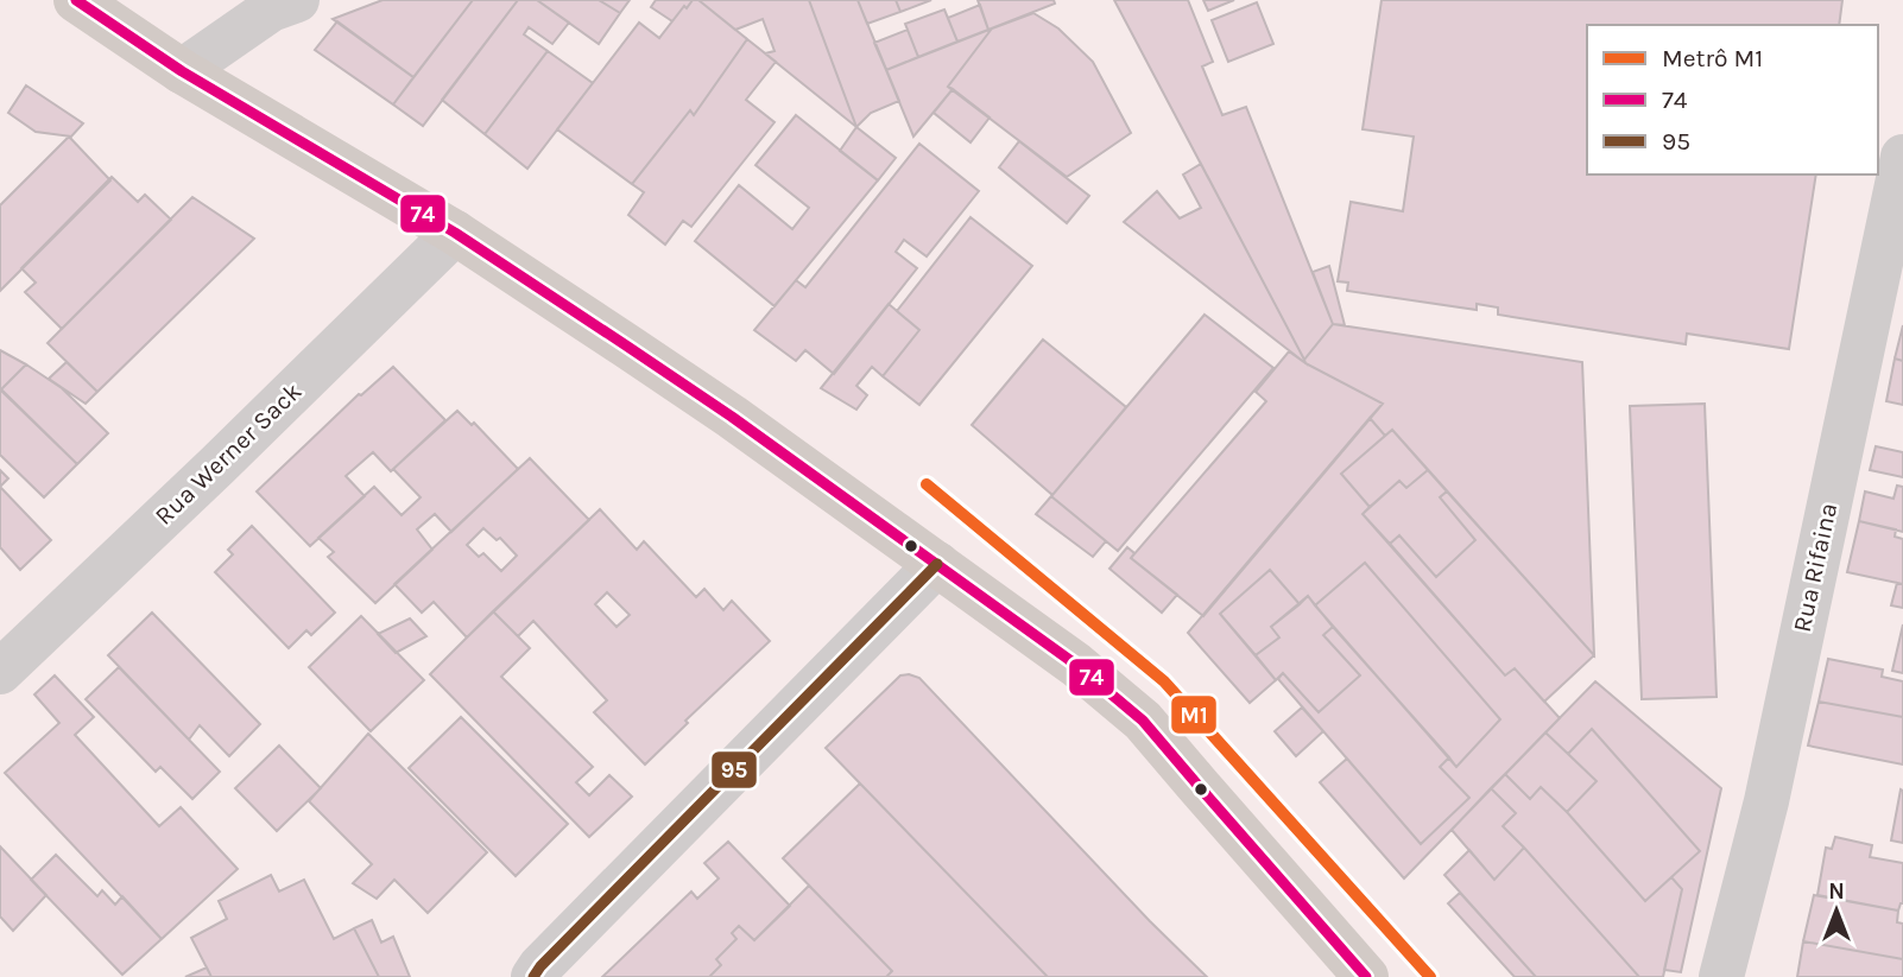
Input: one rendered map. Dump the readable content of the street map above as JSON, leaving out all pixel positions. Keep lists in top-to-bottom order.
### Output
{
  "streets": {
    "street": ["Rua Werner Sack", "Rua Rifaina"]
  },
  "lines": ["transit line 74", "metro line M1", "transit line 95"],
  "legend": ["Metrô M1", "74", "95"],
  "north": "top"
}
